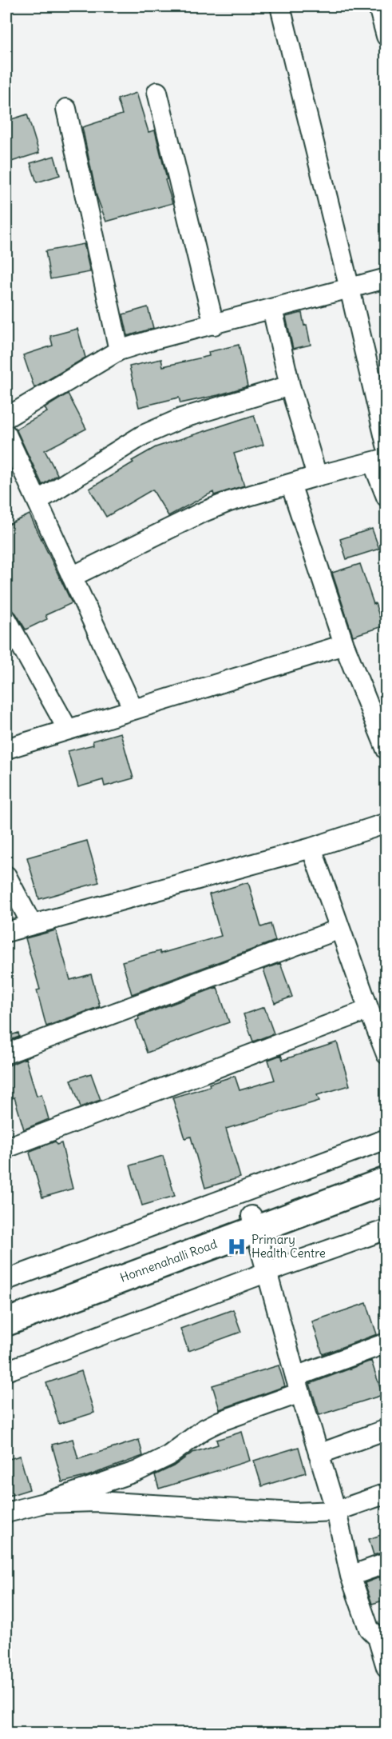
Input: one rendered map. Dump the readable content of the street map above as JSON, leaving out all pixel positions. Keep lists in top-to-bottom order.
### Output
{
  "streets": {
    "street": ["Honnenahalli Road"]
  },
  "places": {
    "hospital": ["Primary Health Centre"]
  }
}
